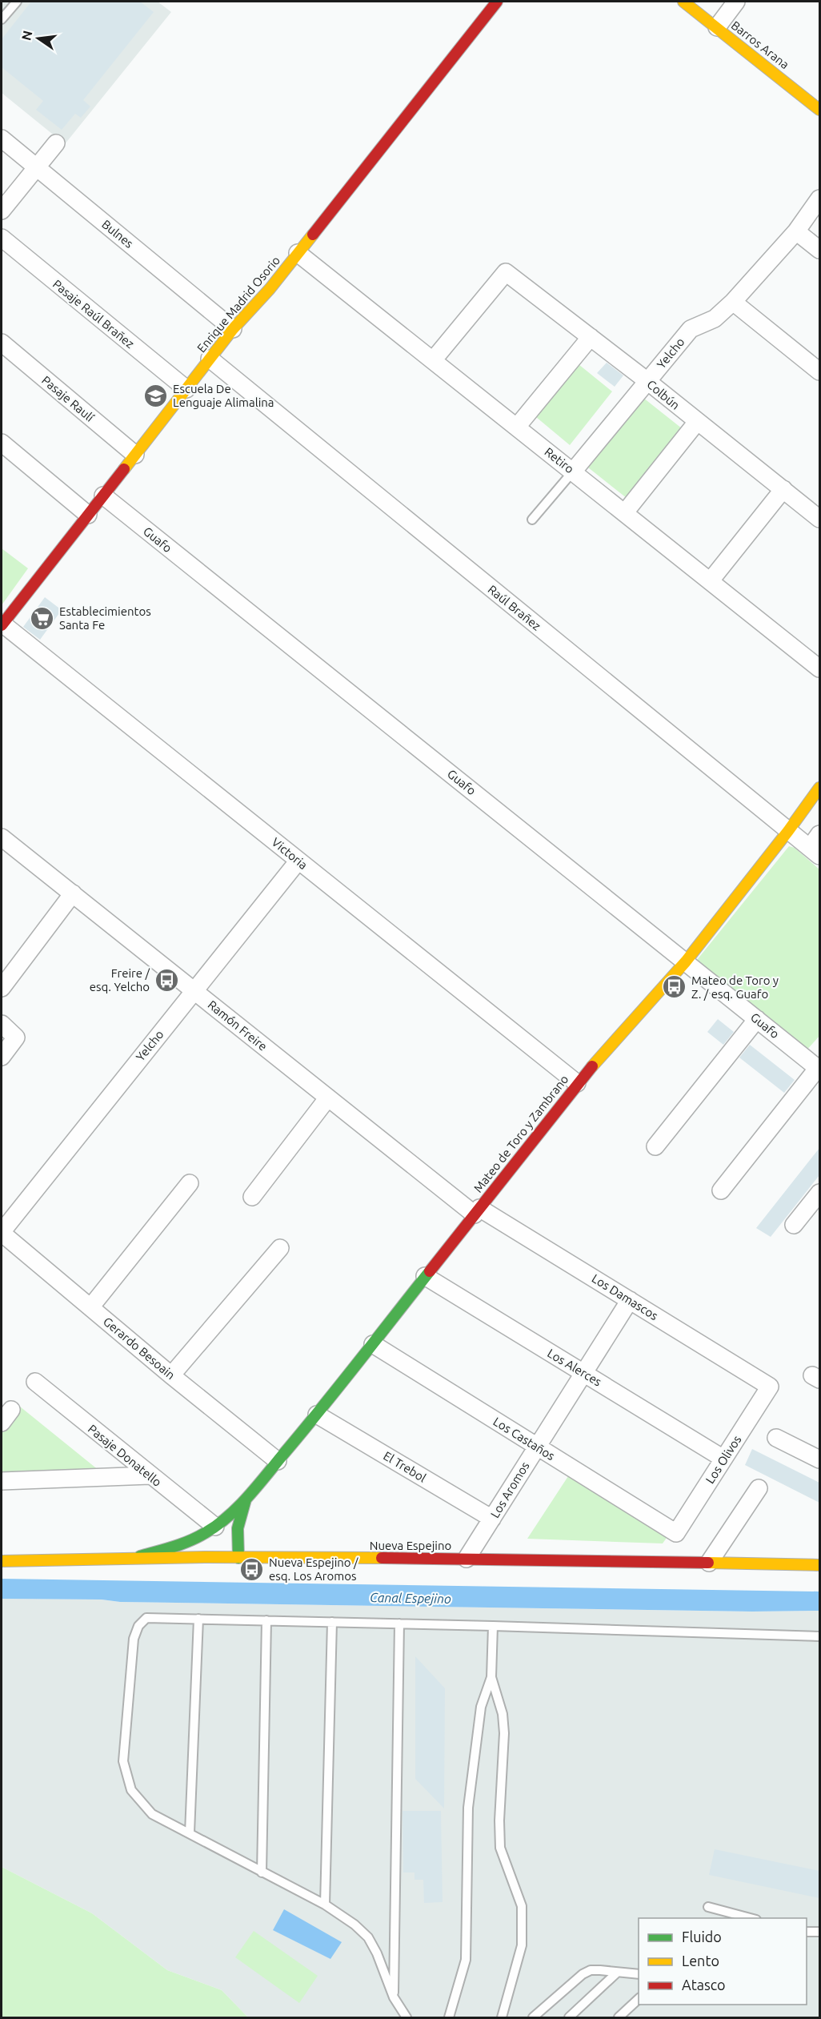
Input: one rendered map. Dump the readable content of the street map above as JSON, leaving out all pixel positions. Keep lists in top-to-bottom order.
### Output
{
  "streets": {
    "street": [
      "Barros Arana",
      "Bulnes",
      "Enrique Madrid Osorio",
      "Pasaje Raúl Brañez",
      "Yelcho",
      "Colbún",
      "Pasaje Raulí",
      "Retiro",
      "Guafo",
      "Raúl Brañez",
      "Victoria",
      "Ramón Freire",
      "Mateo de Toro y Zambrano",
      "Los Damascos",
      "Gerardo Besoain",
      "Los Alerces",
      "Los Castaños",
      "Pasaje Donatello",
      "Los Olivos",
      "El Trebol",
      "Los Aromos",
      "Nueva Espejino"
    ]
  },
  "crossings": [
    ["Bulnes", "Enrique Madrid Osorio"],
    ["Enrique Madrid Osorio", "Pasaje Raúl Brañez"],
    ["Enrique Madrid Osorio", "Pasaje Raulí"],
    ["Enrique Madrid Osorio", "Retiro"],
    ["Enrique Madrid Osorio", "Guafo"],
    ["Enrique Madrid Osorio", "Raúl Brañez"],
    ["Enrique Madrid Osorio", "Victoria"],
    ["Yelcho", "Colbún"],
    ["Yelcho", "Retiro"],
    ["Yelcho", "Victoria"],
    ["Yelcho", "Ramón Freire"],
    ["Yelcho", "Gerardo Besoain"],
    ["Colbún", "Retiro"],
    ["Guafo", "Mateo de Toro y Zambrano"],
    ["Raúl Brañez", "Mateo de Toro y Zambrano"],
    ["Victoria", "Mateo de Toro y Zambrano"],
    ["Ramón Freire", "Mateo de Toro y Zambrano"],
    ["Ramón Freire", "Los Damascos"],
    ["Mateo de Toro y Zambrano", "Los Damascos"],
    ["Mateo de Toro y Zambrano", "Gerardo Besoain"],
    ["Mateo de Toro y Zambrano", "Los Alerces"],
    ["Mateo de Toro y Zambrano", "Los Castaños"],
    ["Mateo de Toro y Zambrano", "Pasaje Donatello"],
    ["Mateo de Toro y Zambrano", "El Trebol"],
    ["Mateo de Toro y Zambrano", "Nueva Espejino"],
    ["Los Damascos", "Los Olivos"],
    ["Los Damascos", "Los Aromos"],
    ["Los Alerces", "Los Olivos"],
    ["Los Alerces", "Los Aromos"],
    ["Los Castaños", "Los Olivos"],
    ["Los Castaños", "Los Aromos"],
    ["El Trebol", "Los Aromos"],
    ["Los Aromos", "Nueva Espejino"]
  ],
  "water": ["Canal Espejino"],
  "places": {
    "school or university": ["Escuela De Lenguaje Alimalina"],
    "supermarket": ["Establecimientos Santa Fe"],
    "bus stop": ["Freire / esq. Yelcho", "Mateo de Toro y Z. / esq. Guafo", "Nueva Espejino / esq. Los Aromos"]
  },
  "legend": ["Fluido", "Lento", "Atasco"],
  "north": "left"
}
